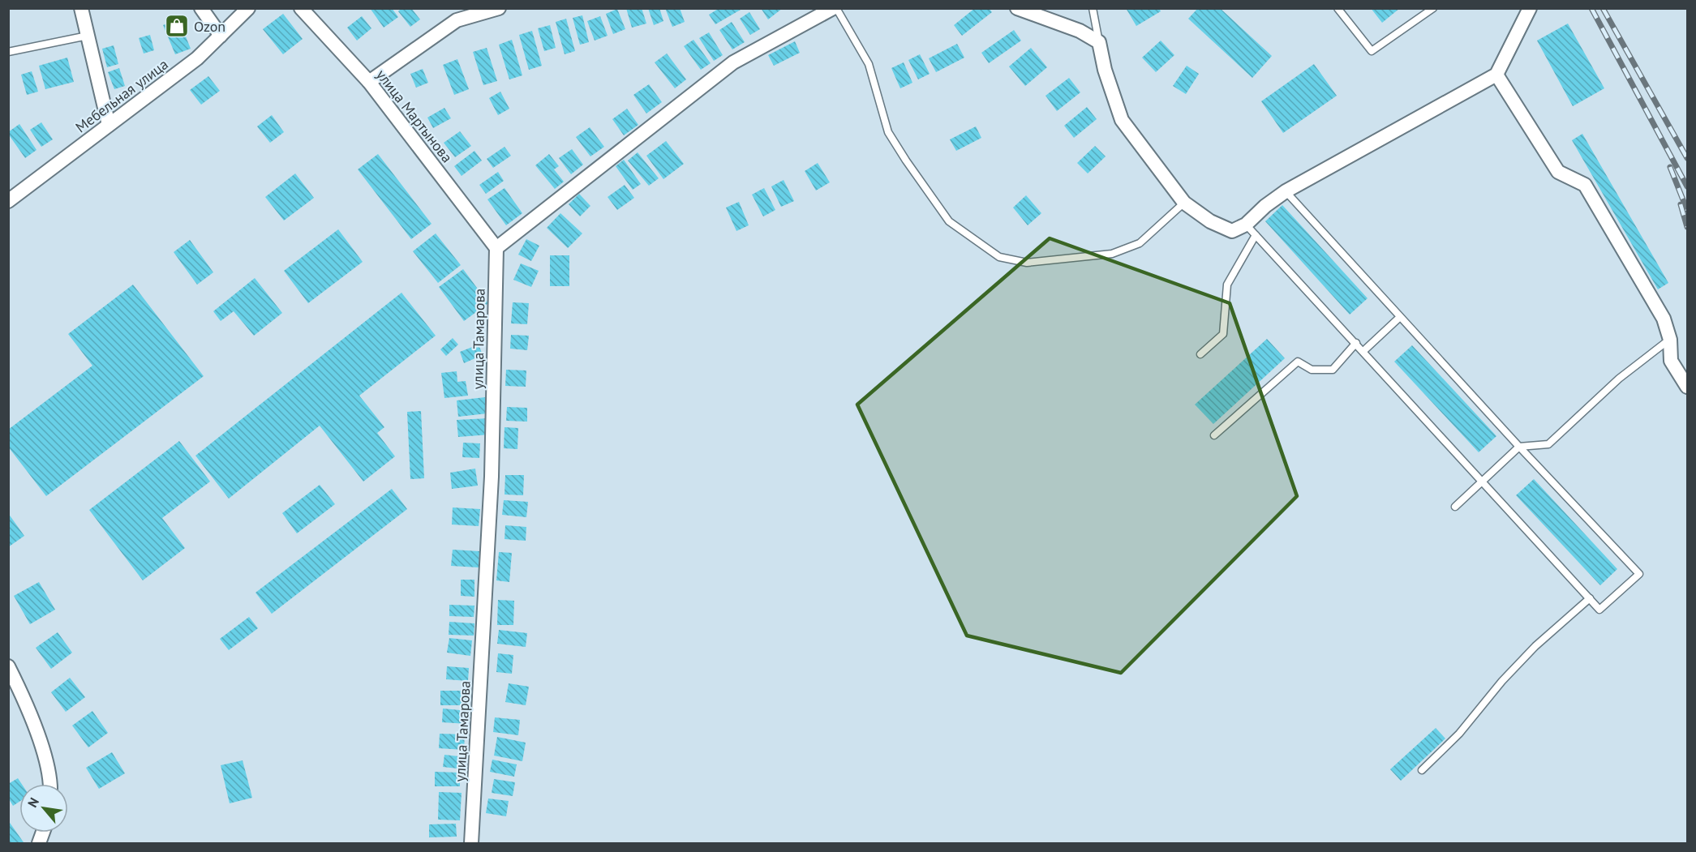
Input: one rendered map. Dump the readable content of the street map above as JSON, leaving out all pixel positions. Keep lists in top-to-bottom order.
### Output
{
  "streets": {
    "street": ["Мебельная улица", "улица Мартынова", "улица Тамарова"]
  },
  "crossings": [
    ["улица Мартынова", "улица Тамарова"]
  ],
  "places": {
    "shop": ["Ozon"]
  },
  "north": "top left"
}
